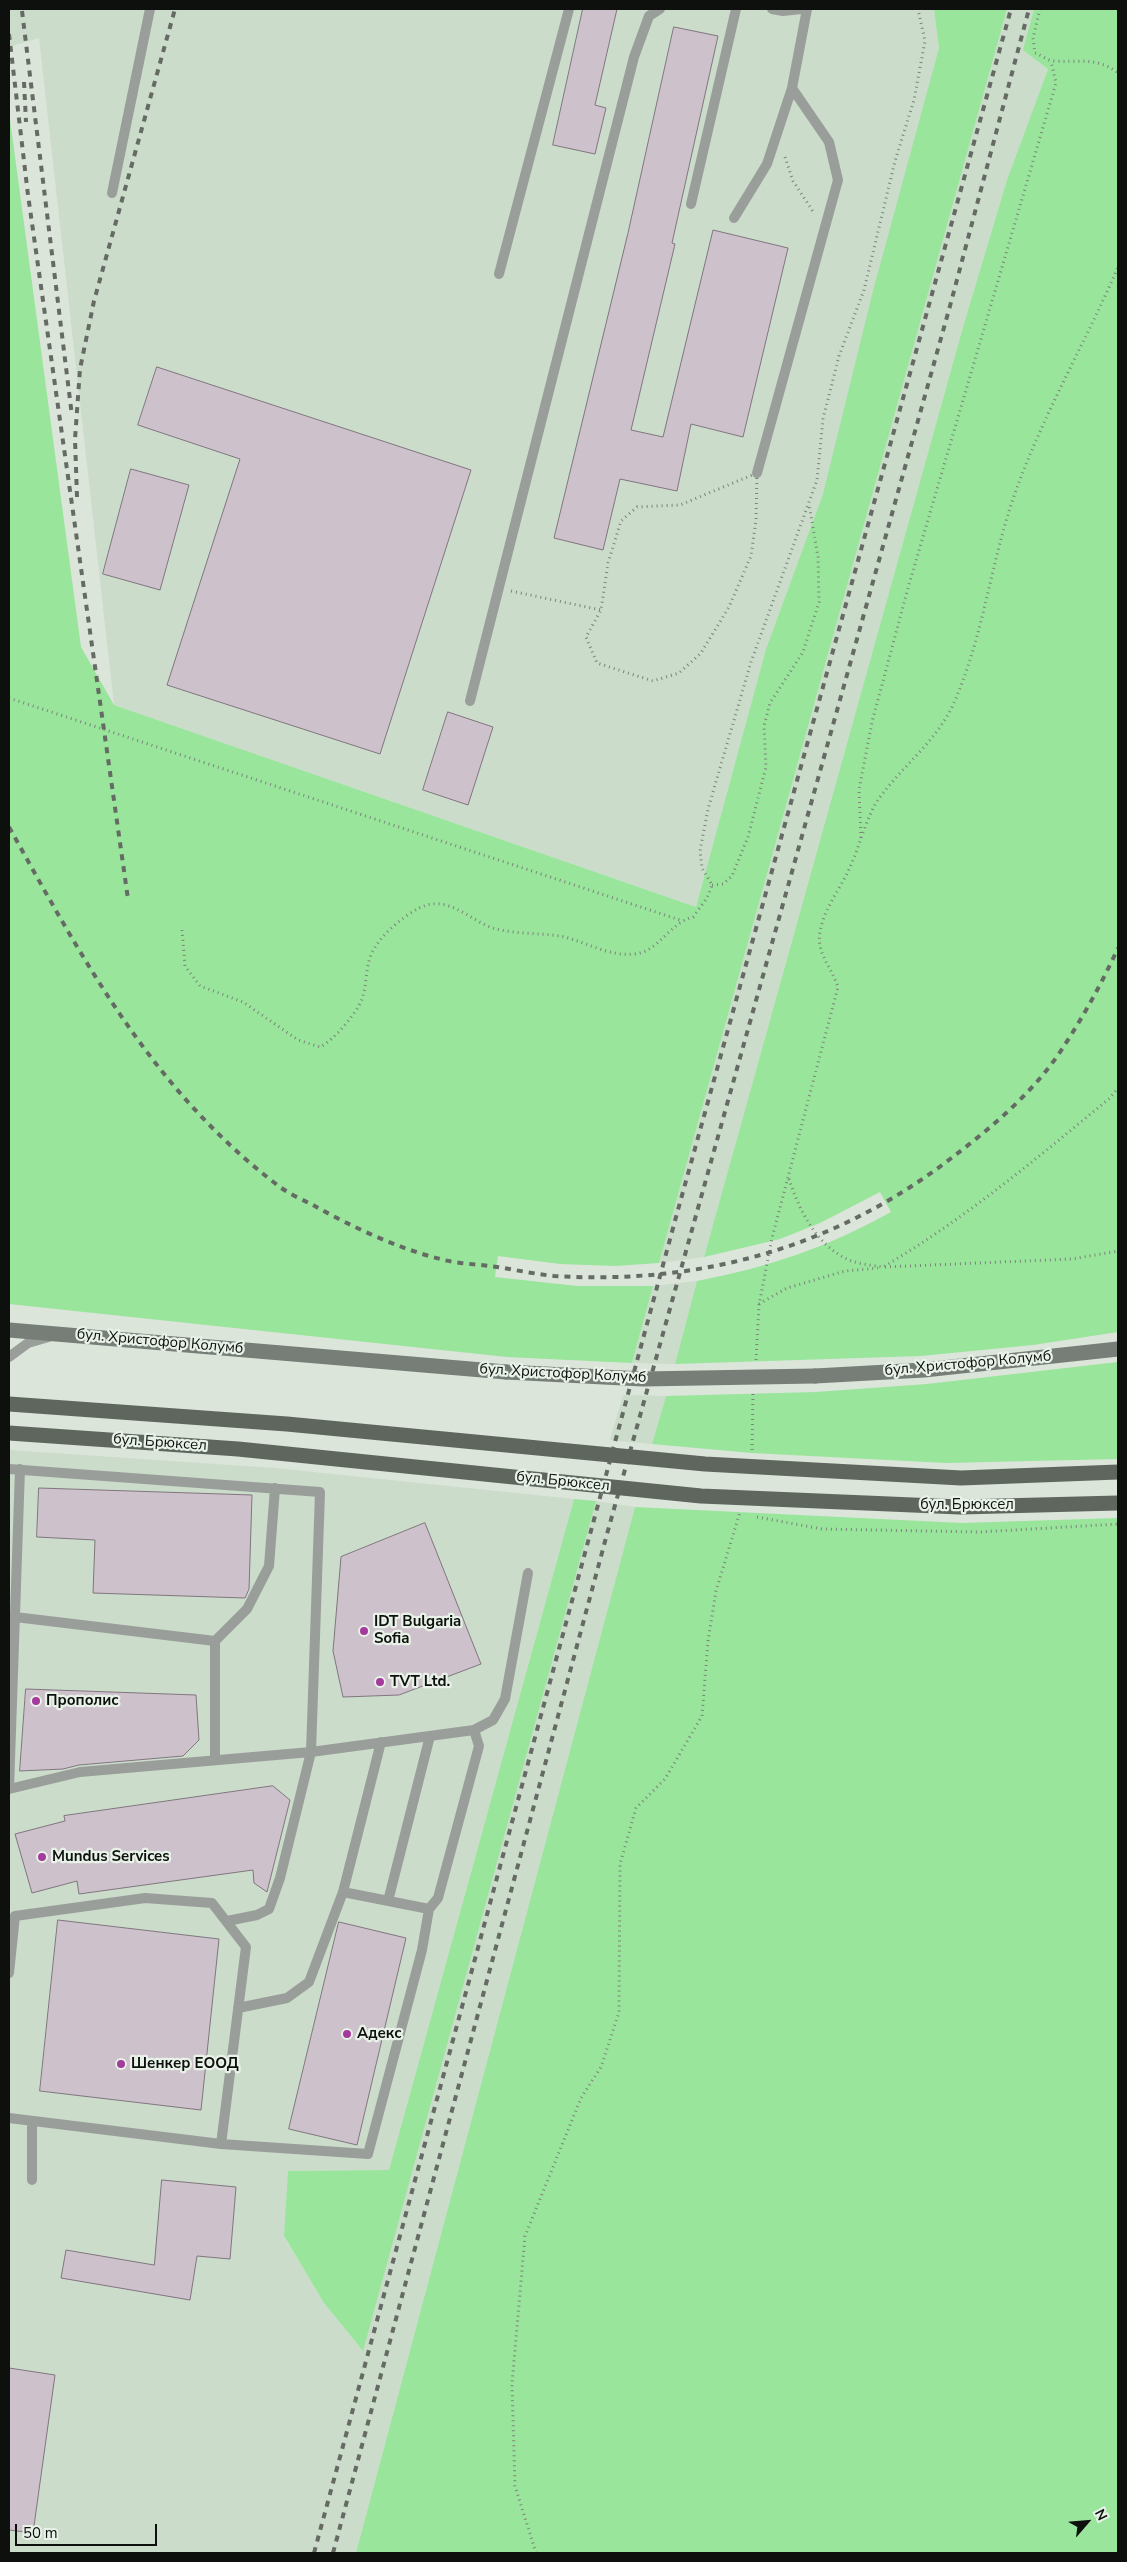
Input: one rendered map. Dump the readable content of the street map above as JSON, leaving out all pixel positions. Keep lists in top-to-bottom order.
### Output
{
  "streets": {
    "main road": ["бул. Брюксел"],
    "street": ["бул. Христофор Колумб"]
  },
  "places": [
    "IDT Bulgaria Sofia",
    "TVT Ltd.",
    "Прополис",
    "Mundus Services",
    "Адекс",
    "Шенкер ЕООД"
  ],
  "scale_bar": "50 m",
  "north": "top right"
}
